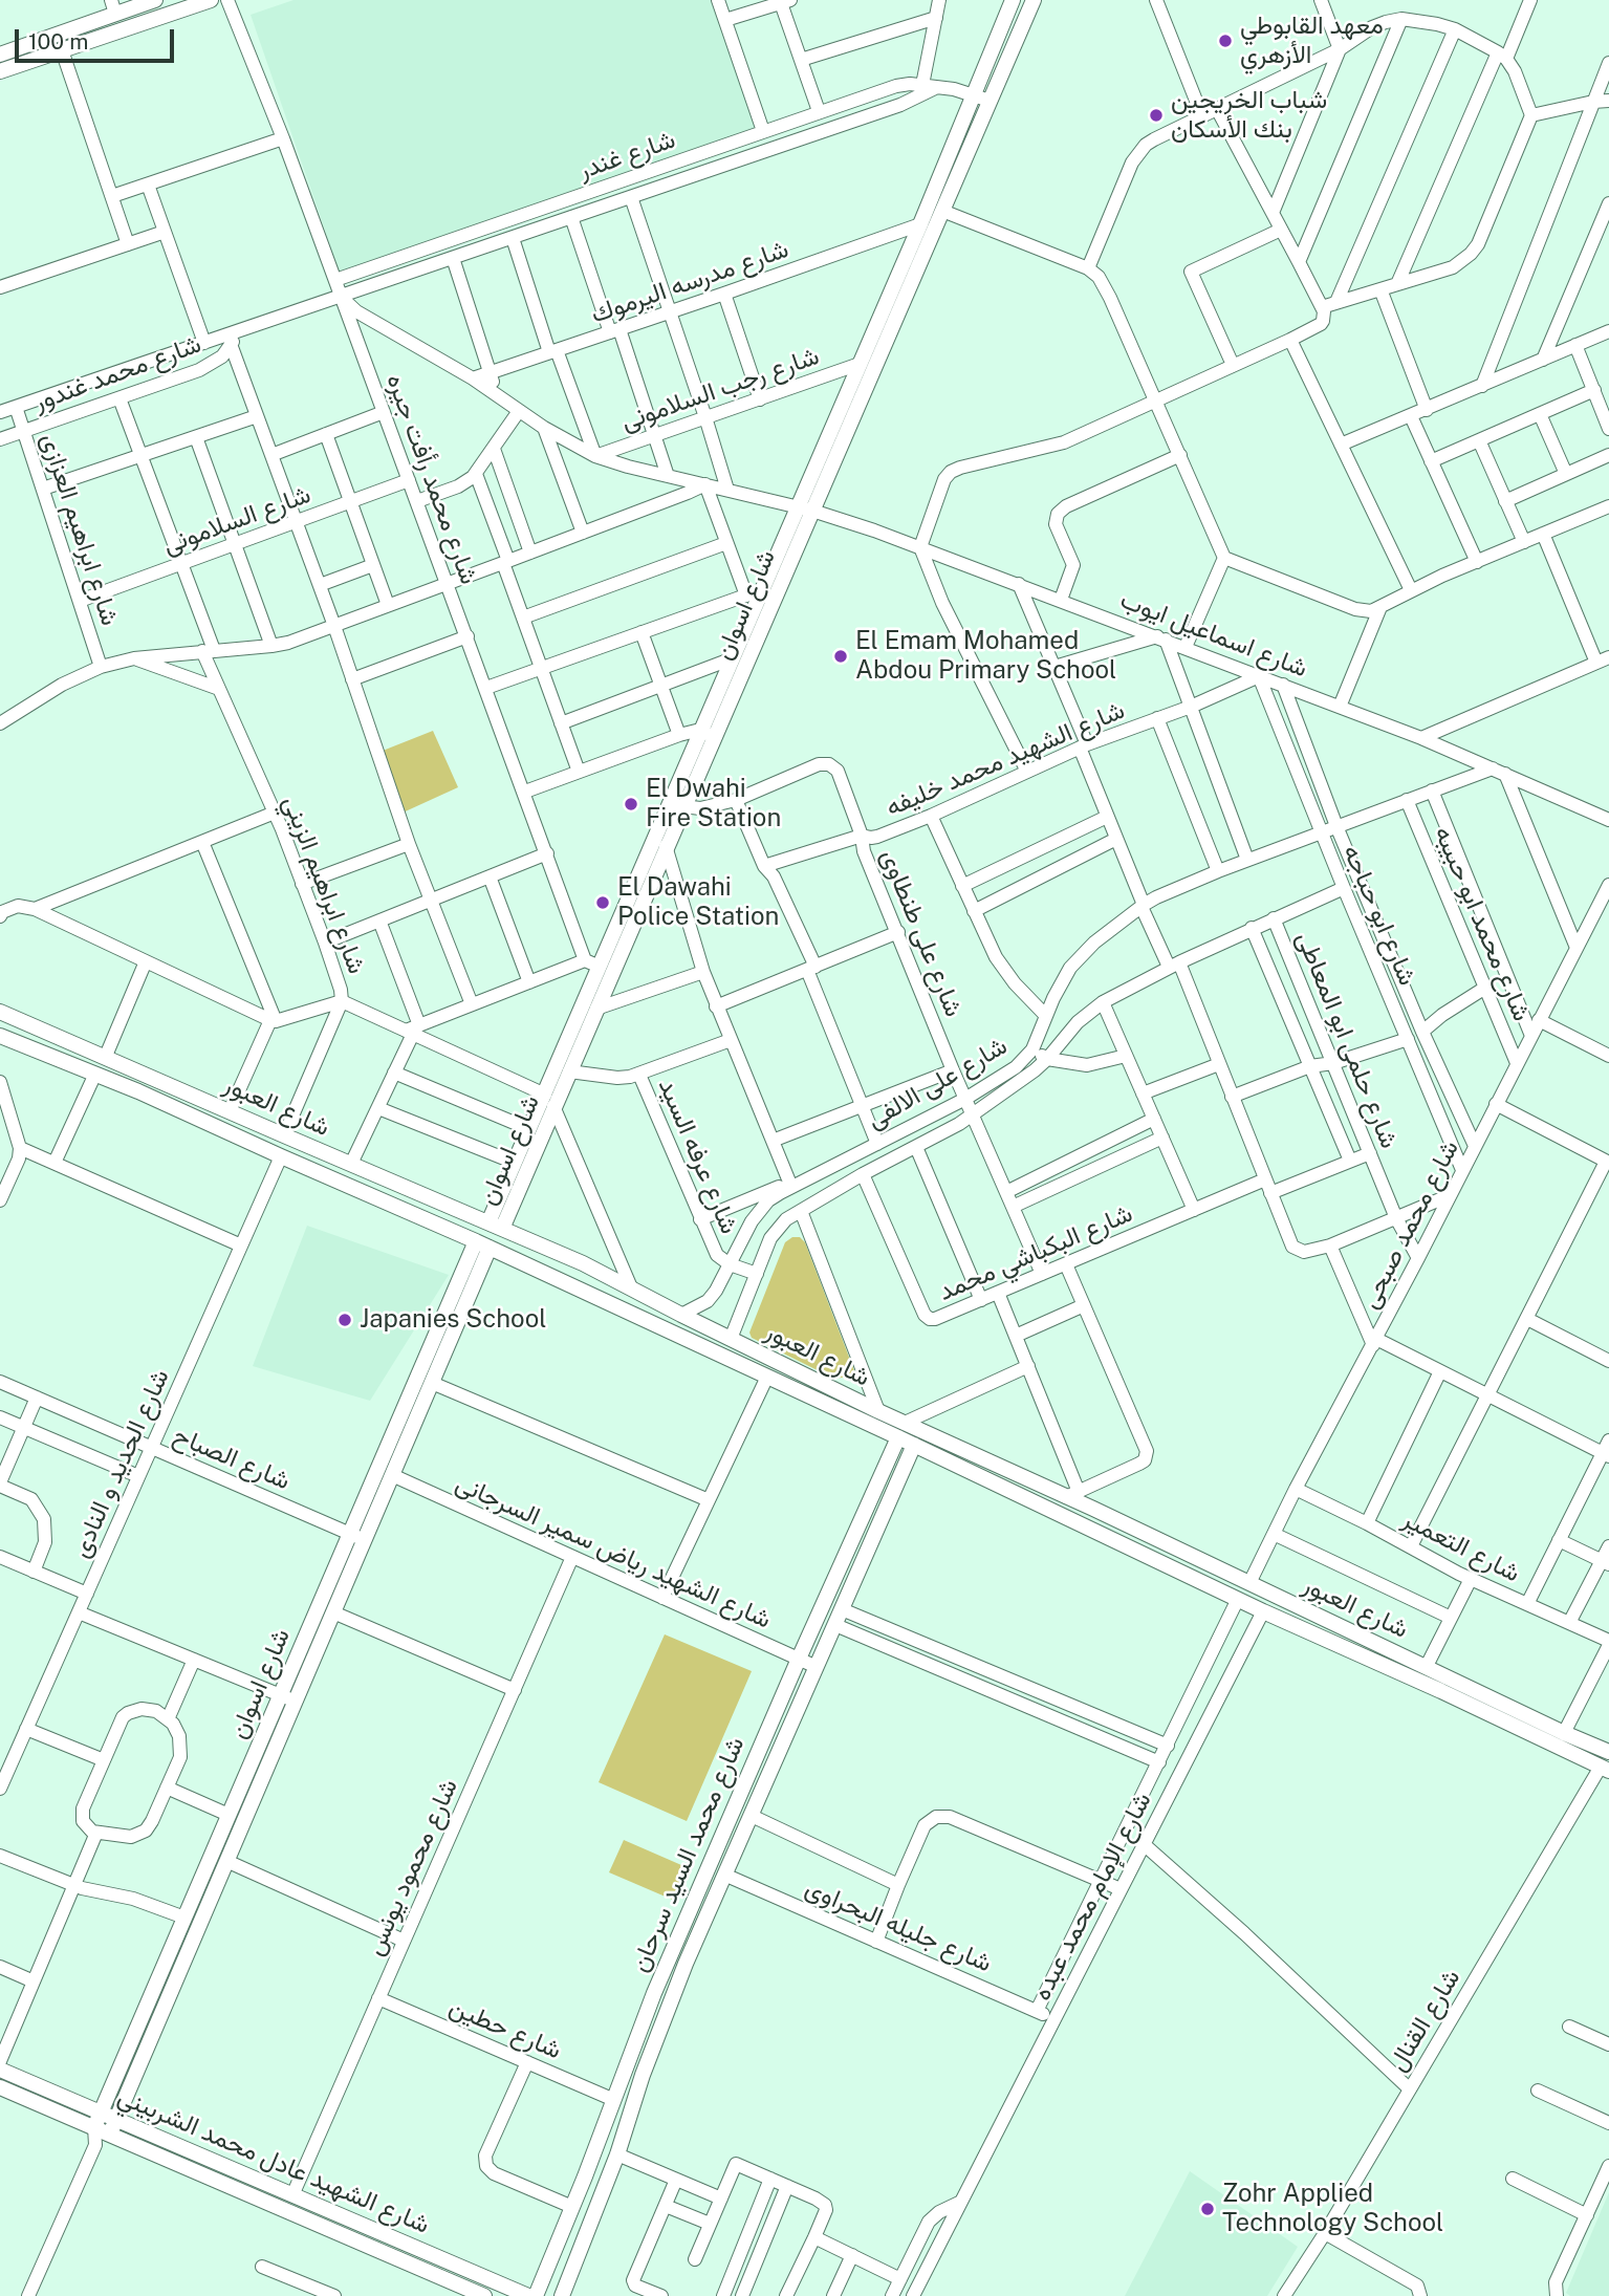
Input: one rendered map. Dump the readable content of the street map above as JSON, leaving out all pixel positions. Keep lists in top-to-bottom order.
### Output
{
  "streets": {
    "street": [
      "شارع غندر",
      "شارع مدرسه اليرموك",
      "شارع محمد غندور",
      "شارع رجب السلامونى",
      "شارع محمد رأفت جيره",
      "شارع السلامونى",
      "شارع ابراهيم العزازى",
      "شارع اسوان",
      "شارع اسماعيل ايوب",
      "شارع الشهيد محمد خليفه",
      "شارع ابراهيم الزيني",
      "شارع ابو حباجه",
      "شارع محمد ابو حبيبه",
      "شارع على طنطاوى",
      "شارع حلمى ابو المعاطى",
      "شارع على الالفى",
      "شارع العبور",
      "شارع عرفه السيد",
      "شارع محمد صبحى",
      "شارع البكباشي محمد",
      "شارع الصباح",
      "شارع الحديد و النادى",
      "شارع التعمير",
      "شارع الشهيد رياض سمير السرجانى",
      "شارع محمد السيد سرحان",
      "شارع محمود يونس",
      "شارع الإمام محمد عبده",
      "شارع جليله البحراوى",
      "شارع القنال",
      "شارع حطين",
      "شارع الشهيد عادل محمد الشربيني"
    ]
  },
  "crossings": [
    ["شارع غندر", "شارع محمد غندور"],
    ["شارع غندر", "شارع محمد رأفت جيره"],
    ["شارع غندر", "شارع اسوان"],
    ["شارع غندر", "شارع اسماعيل ايوب"],
    ["شارع مدرسه اليرموك", "شارع اسوان"],
    ["شارع مدرسه اليرموك", "شارع اسماعيل ايوب"],
    ["شارع محمد غندور", "شارع محمد رأفت جيره"],
    ["شارع محمد غندور", "شارع ابراهيم العزازى"],
    ["شارع محمد غندور", "شارع اسماعيل ايوب"],
    ["شارع محمد غندور", "شارع ابراهيم الزيني"],
    ["شارع رجب السلامونى", "شارع اسوان"],
    ["شارع رجب السلامونى", "شارع اسماعيل ايوب"],
    ["شارع محمد رأفت جيره", "شارع السلامونى"],
    ["شارع محمد رأفت جيره", "شارع اسوان"],
    ["شارع محمد رأفت جيره", "شارع اسماعيل ايوب"],
    ["شارع السلامونى", "شارع ابراهيم العزازى"],
    ["شارع السلامونى", "شارع ابراهيم الزيني"],
    ["شارع اسوان", "شارع اسماعيل ايوب"],
    ["شارع اسوان", "شارع على طنطاوى"],
    ["شارع اسوان", "شارع العبور"],
    ["شارع اسوان", "شارع الصباح"],
    ["شارع اسوان", "شارع الشهيد رياض سمير السرجانى"],
    ["شارع اسوان", "شارع الشهيد عادل محمد الشربيني"],
    ["شارع اسماعيل ايوب", "شارع الشهيد محمد خليفه"],
    ["شارع اسماعيل ايوب", "شارع ابو حباجه"],
    ["شارع اسماعيل ايوب", "شارع على الالفى"],
    ["شارع الشهيد محمد خليفه", "شارع ابو حباجه"],
    ["شارع الشهيد محمد خليفه", "شارع على طنطاوى"],
    ["شارع ابراهيم الزيني", "شارع العبور"],
    ["شارع ابو حباجه", "شارع على الالفى"],
    ["شارع ابو حباجه", "شارع محمد صبحى"],
    ["شارع محمد ابو حبيبه", "شارع على الالفى"],
    ["شارع محمد ابو حبيبه", "شارع محمد صبحى"],
    ["شارع على طنطاوى", "شارع على الالفى"],
    ["شارع على طنطاوى", "شارع البكباشي محمد"],
    ["شارع حلمى ابو المعاطى", "شارع على الالفى"],
    ["شارع حلمى ابو المعاطى", "شارع محمد صبحى"],
    ["شارع حلمى ابو المعاطى", "شارع البكباشي محمد"],
    ["شارع على الالفى", "شارع العبور"],
    ["شارع على الالفى", "شارع عرفه السيد"],
    ["شارع على الالفى", "شارع البكباشي محمد"],
    ["شارع العبور", "شارع محمد صبحى"],
    ["شارع العبور", "شارع الحديد و النادى"],
    ["شارع العبور", "شارع محمد السيد سرحان"],
    ["شارع العبور", "شارع الإمام محمد عبده"],
    ["شارع العبور", "شارع القنال"],
    ["شارع محمد صبحى", "شارع التعمير"],
    ["شارع الصباح", "شارع الحديد و النادى"],
    ["شارع الشهيد رياض سمير السرجانى", "شارع محمد السيد سرحان"],
    ["شارع الشهيد رياض سمير السرجانى", "شارع محمود يونس"],
    ["شارع محمد السيد سرحان", "شارع جليله البحراوى"],
    ["شارع محمد السيد سرحان", "شارع حطين"],
    ["شارع محمود يونس", "شارع حطين"],
    ["شارع محمود يونس", "شارع الشهيد عادل محمد الشربيني"],
    ["شارع الإمام محمد عبده", "شارع جليله البحراوى"]
  ],
  "places": [
    "معهد القابوطي الأزهري",
    "شباب الخريجين بنك الأسكان",
    "El Emam Mohamed Abdou Primary School",
    "El Dwahi Fire Station",
    "El Dawahi Police Station",
    "Japanies School",
    "Zohr Applied Technology School"
  ],
  "scale_bar": "100 m"
}
